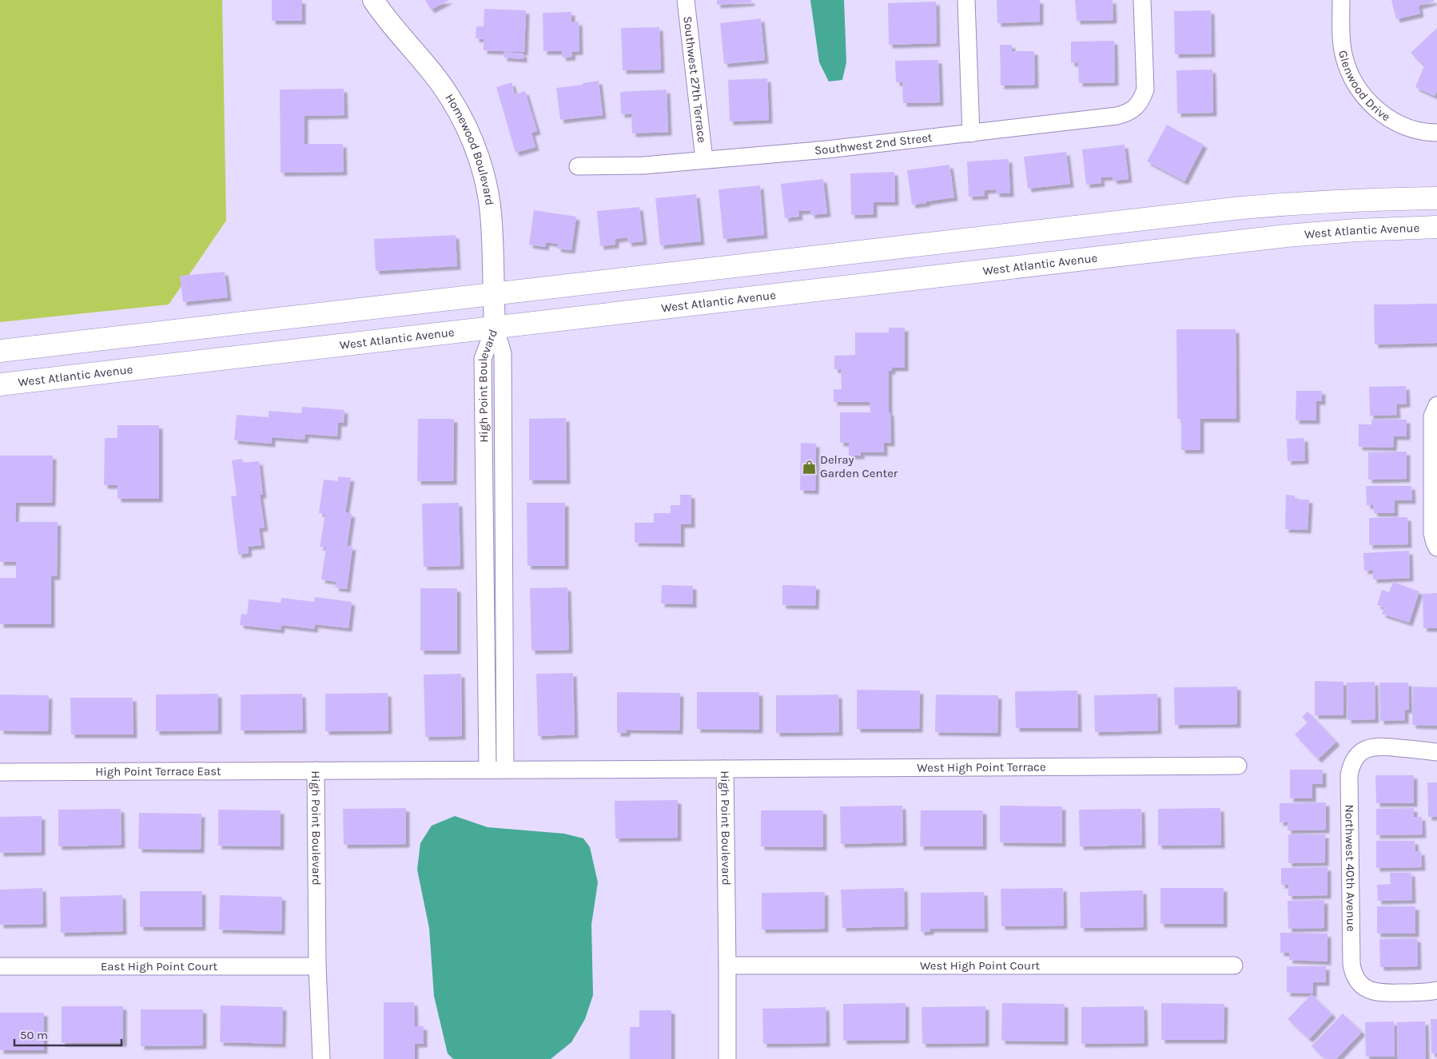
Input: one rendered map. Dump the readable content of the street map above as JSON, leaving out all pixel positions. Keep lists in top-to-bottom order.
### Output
{
  "streets": {
    "main road": ["West Atlantic Avenue"],
    "street": [
      "Southwest 27th Terrace",
      "Glenwood Drive",
      "Southwest 2nd Street",
      "Homewood Boulevard",
      "High Point Boulevard",
      "West High Point Terrace",
      "High Point Terrace East",
      "Northwest 40th Avenue",
      "West High Point Court",
      "East High Point Court"
    ]
  },
  "crossings": [
    ["Southwest 27th Terrace", "Southwest 2nd Street"],
    ["Homewood Boulevard", "West Atlantic Avenue"],
    ["Homewood Boulevard", "High Point Boulevard"],
    ["West Atlantic Avenue", "High Point Boulevard"],
    ["High Point Boulevard", "West High Point Terrace"],
    ["High Point Boulevard", "High Point Terrace East"],
    ["High Point Boulevard", "West High Point Court"],
    ["High Point Boulevard", "East High Point Court"]
  ],
  "places": {
    "shop": ["Delray Garden Center"]
  },
  "scale_bar": "50 m"
}
